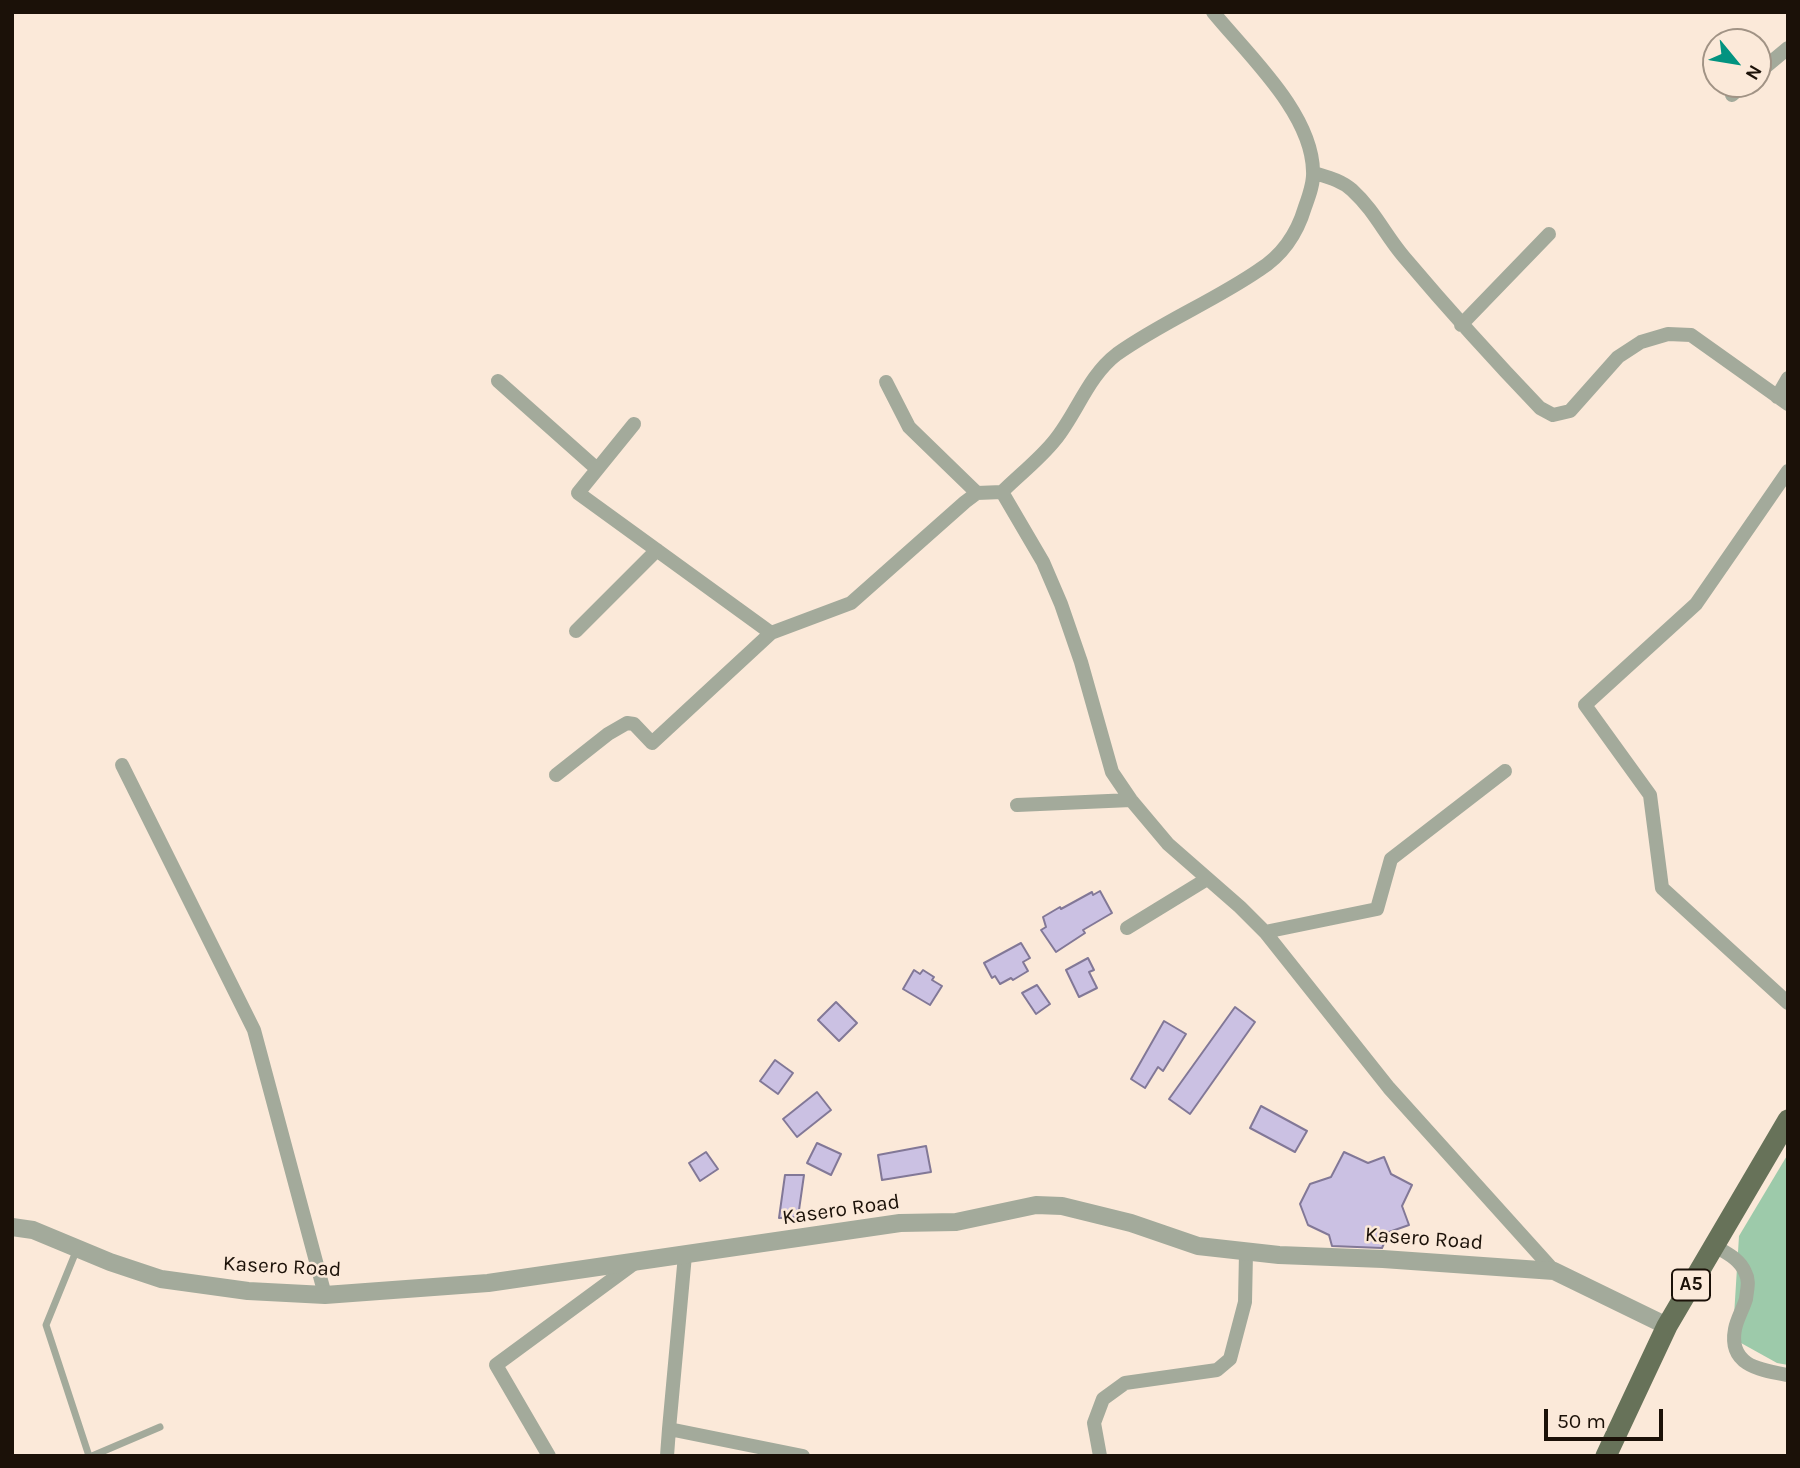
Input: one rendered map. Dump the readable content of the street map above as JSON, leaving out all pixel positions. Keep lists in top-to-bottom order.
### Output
{
  "streets": {
    "main road": ["A5"],
    "street": ["Kasero Road"]
  },
  "crossings": [
    ["Kasero Road", "A5"]
  ],
  "scale_bar": "50 m",
  "north": "bottom right"
}
